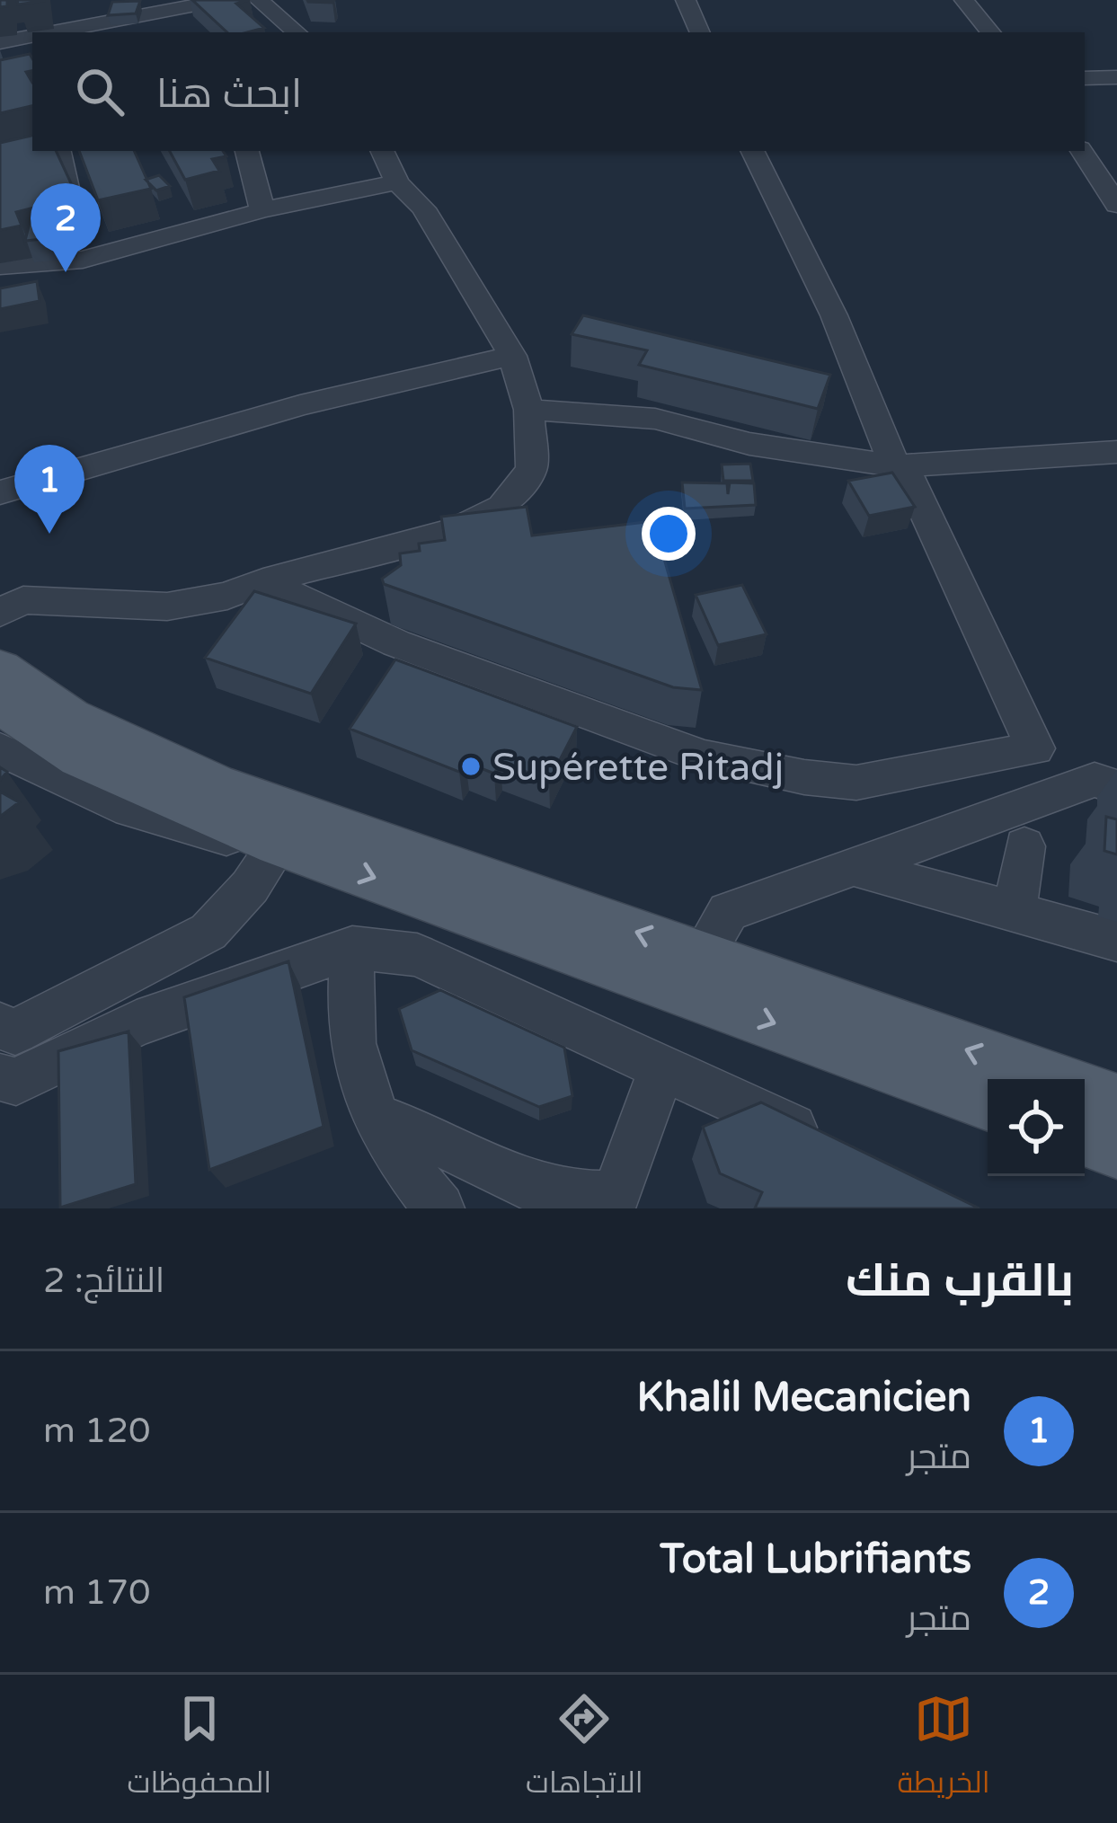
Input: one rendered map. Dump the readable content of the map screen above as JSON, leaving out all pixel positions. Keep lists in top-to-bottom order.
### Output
{
  "places": ["Supérette Ritadj"],
  "page": {
    "search": "ابحث هنا",
    "pins": ["2", "1"],
    "heading": ["بالقرب منك", "النتائج: 2"],
    "list": [
      {
        "mark": "1",
        "name": "Khalil Mecanicien",
        "note": "متجر",
        "value": "120 m"
      },
      {
        "mark": "2",
        "name": "Total Lubrifiants",
        "note": "متجر",
        "value": "170 m"
      }
    ],
    "nav": ["الخريطة", "الاتجاهات", "المحفوظات"]
  }
}
